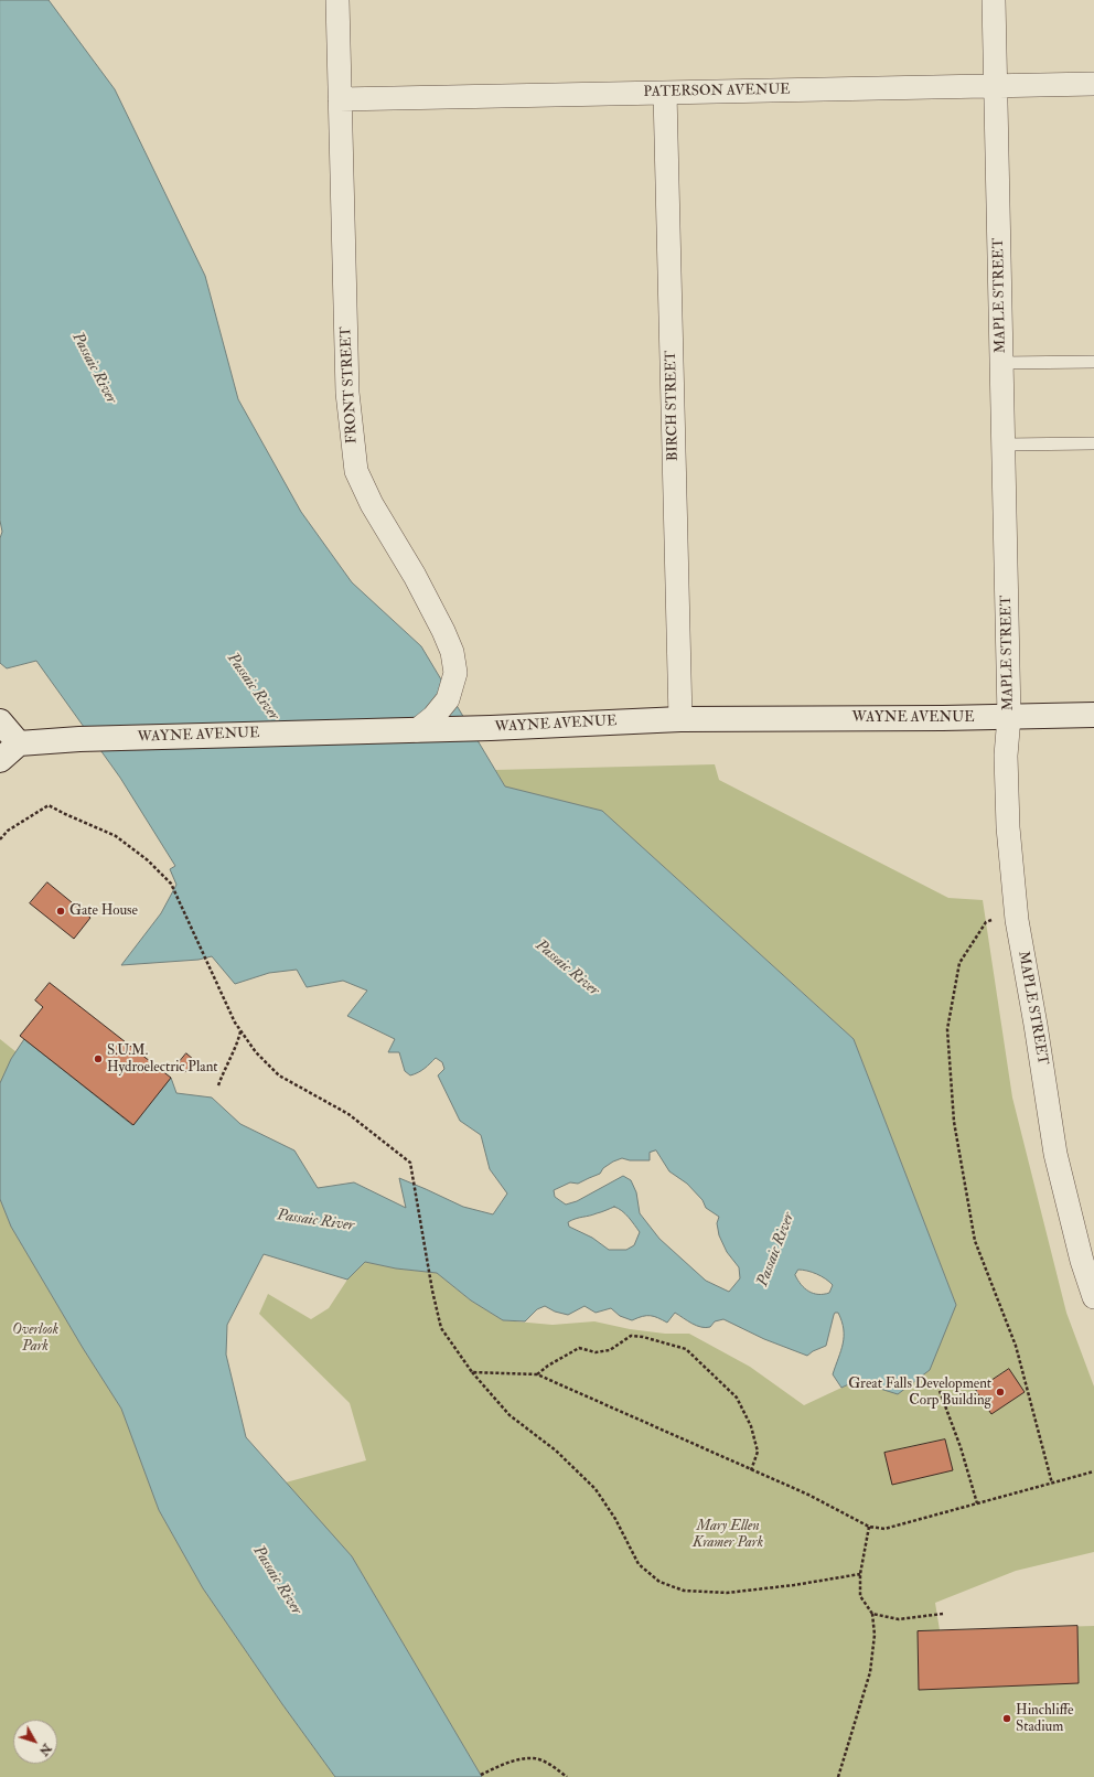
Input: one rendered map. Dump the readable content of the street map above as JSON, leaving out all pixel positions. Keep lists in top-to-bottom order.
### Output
{
  "streets": {
    "main road": ["WAYNE AVENUE"],
    "street": [
      "PATERSON AVENUE",
      "MAPLE STREET",
      "FRONT STREET",
      "BIRCH STREET"
    ]
  },
  "crossings": [
    ["PATERSON AVENUE", "MAPLE STREET"],
    ["PATERSON AVENUE", "FRONT STREET"],
    ["PATERSON AVENUE", "BIRCH STREET"],
    ["MAPLE STREET", "WAYNE AVENUE"],
    ["FRONT STREET", "WAYNE AVENUE"],
    ["BIRCH STREET", "WAYNE AVENUE"]
  ],
  "water": ["Passaic River"],
  "parks": ["Overlook Park", "Mary Ellen Kramer Park"],
  "places": [
    "Gate House",
    "S.U.M. Hydroelectric Plant",
    "Great Falls Development Corp Building",
    "Hinchliffe Stadium"
  ],
  "north": "bottom right"
}
